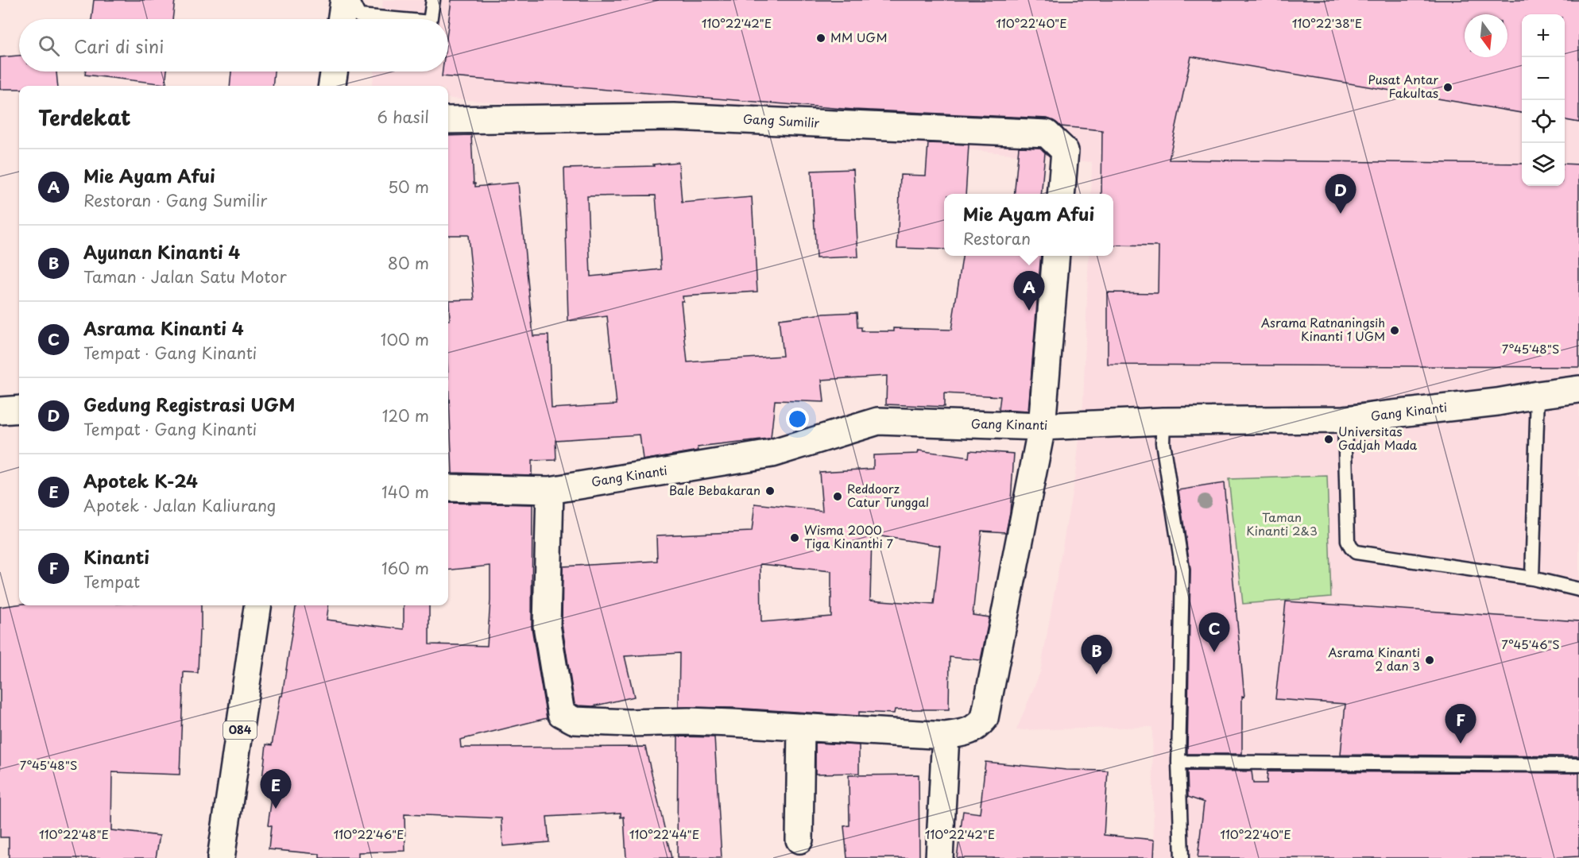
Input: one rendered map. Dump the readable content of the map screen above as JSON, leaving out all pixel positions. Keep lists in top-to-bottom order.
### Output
{
  "streets": {
    "street": ["Gang Sumilir", "Gang Kinanti", "084"]
  },
  "parks": ["Taman Kinanti 2&3"],
  "places": [
    "MM UGM",
    "Pusat Antar Fakultas",
    "Asrama Ratnaningsih Kinanti 1 UGM",
    "Universitas Gadjah Mada",
    "Bale Bebakaran",
    "Reddoorz Catur Tunggal",
    "Wisma 2000 Tiga Kinanthi 7",
    "Asrama Kinanti 2 dan 3"
  ],
  "north": "bottom",
  "page": {
    "map_buttons": ["+", "−"],
    "search": "Cari di sini",
    "heading": ["Terdekat", "6 hasil"],
    "list": [
      {
        "mark": "A",
        "name": "Mie Ayam Afui",
        "note": "Restoran · Gang Sumilir",
        "value": "50 m"
      },
      {
        "mark": "B",
        "name": "Ayunan Kinanti 4",
        "note": "Taman · Jalan Satu Motor",
        "value": "80 m"
      },
      {
        "mark": "C",
        "name": "Asrama Kinanti 4",
        "note": "Tempat · Gang Kinanti",
        "value": "100 m"
      },
      {
        "mark": "D",
        "name": "Gedung Registrasi UGM",
        "note": "Tempat · Gang Kinanti",
        "value": "120 m"
      },
      {
        "mark": "E",
        "name": "Apotek K-24",
        "note": "Apotek · Jalan Kaliurang",
        "value": "140 m"
      },
      {
        "mark": "F",
        "name": "Kinanti",
        "note": "Tempat",
        "value": "160 m"
      }
    ],
    "pins": [
      "D",
      "A",
      "C",
      "B",
      "F",
      "E"
    ],
    "popup": ["Mie Ayam Afui", "Restoran"]
  },
  "coordinates": [
    "110°22'42\"E",
    "110°22'40\"E",
    "110°22'38\"E",
    "7°45'48\"S",
    "7°45'46\"S",
    "110°22'48\"E",
    "110°22'46\"E",
    "110°22'44\"E"
  ]
}
